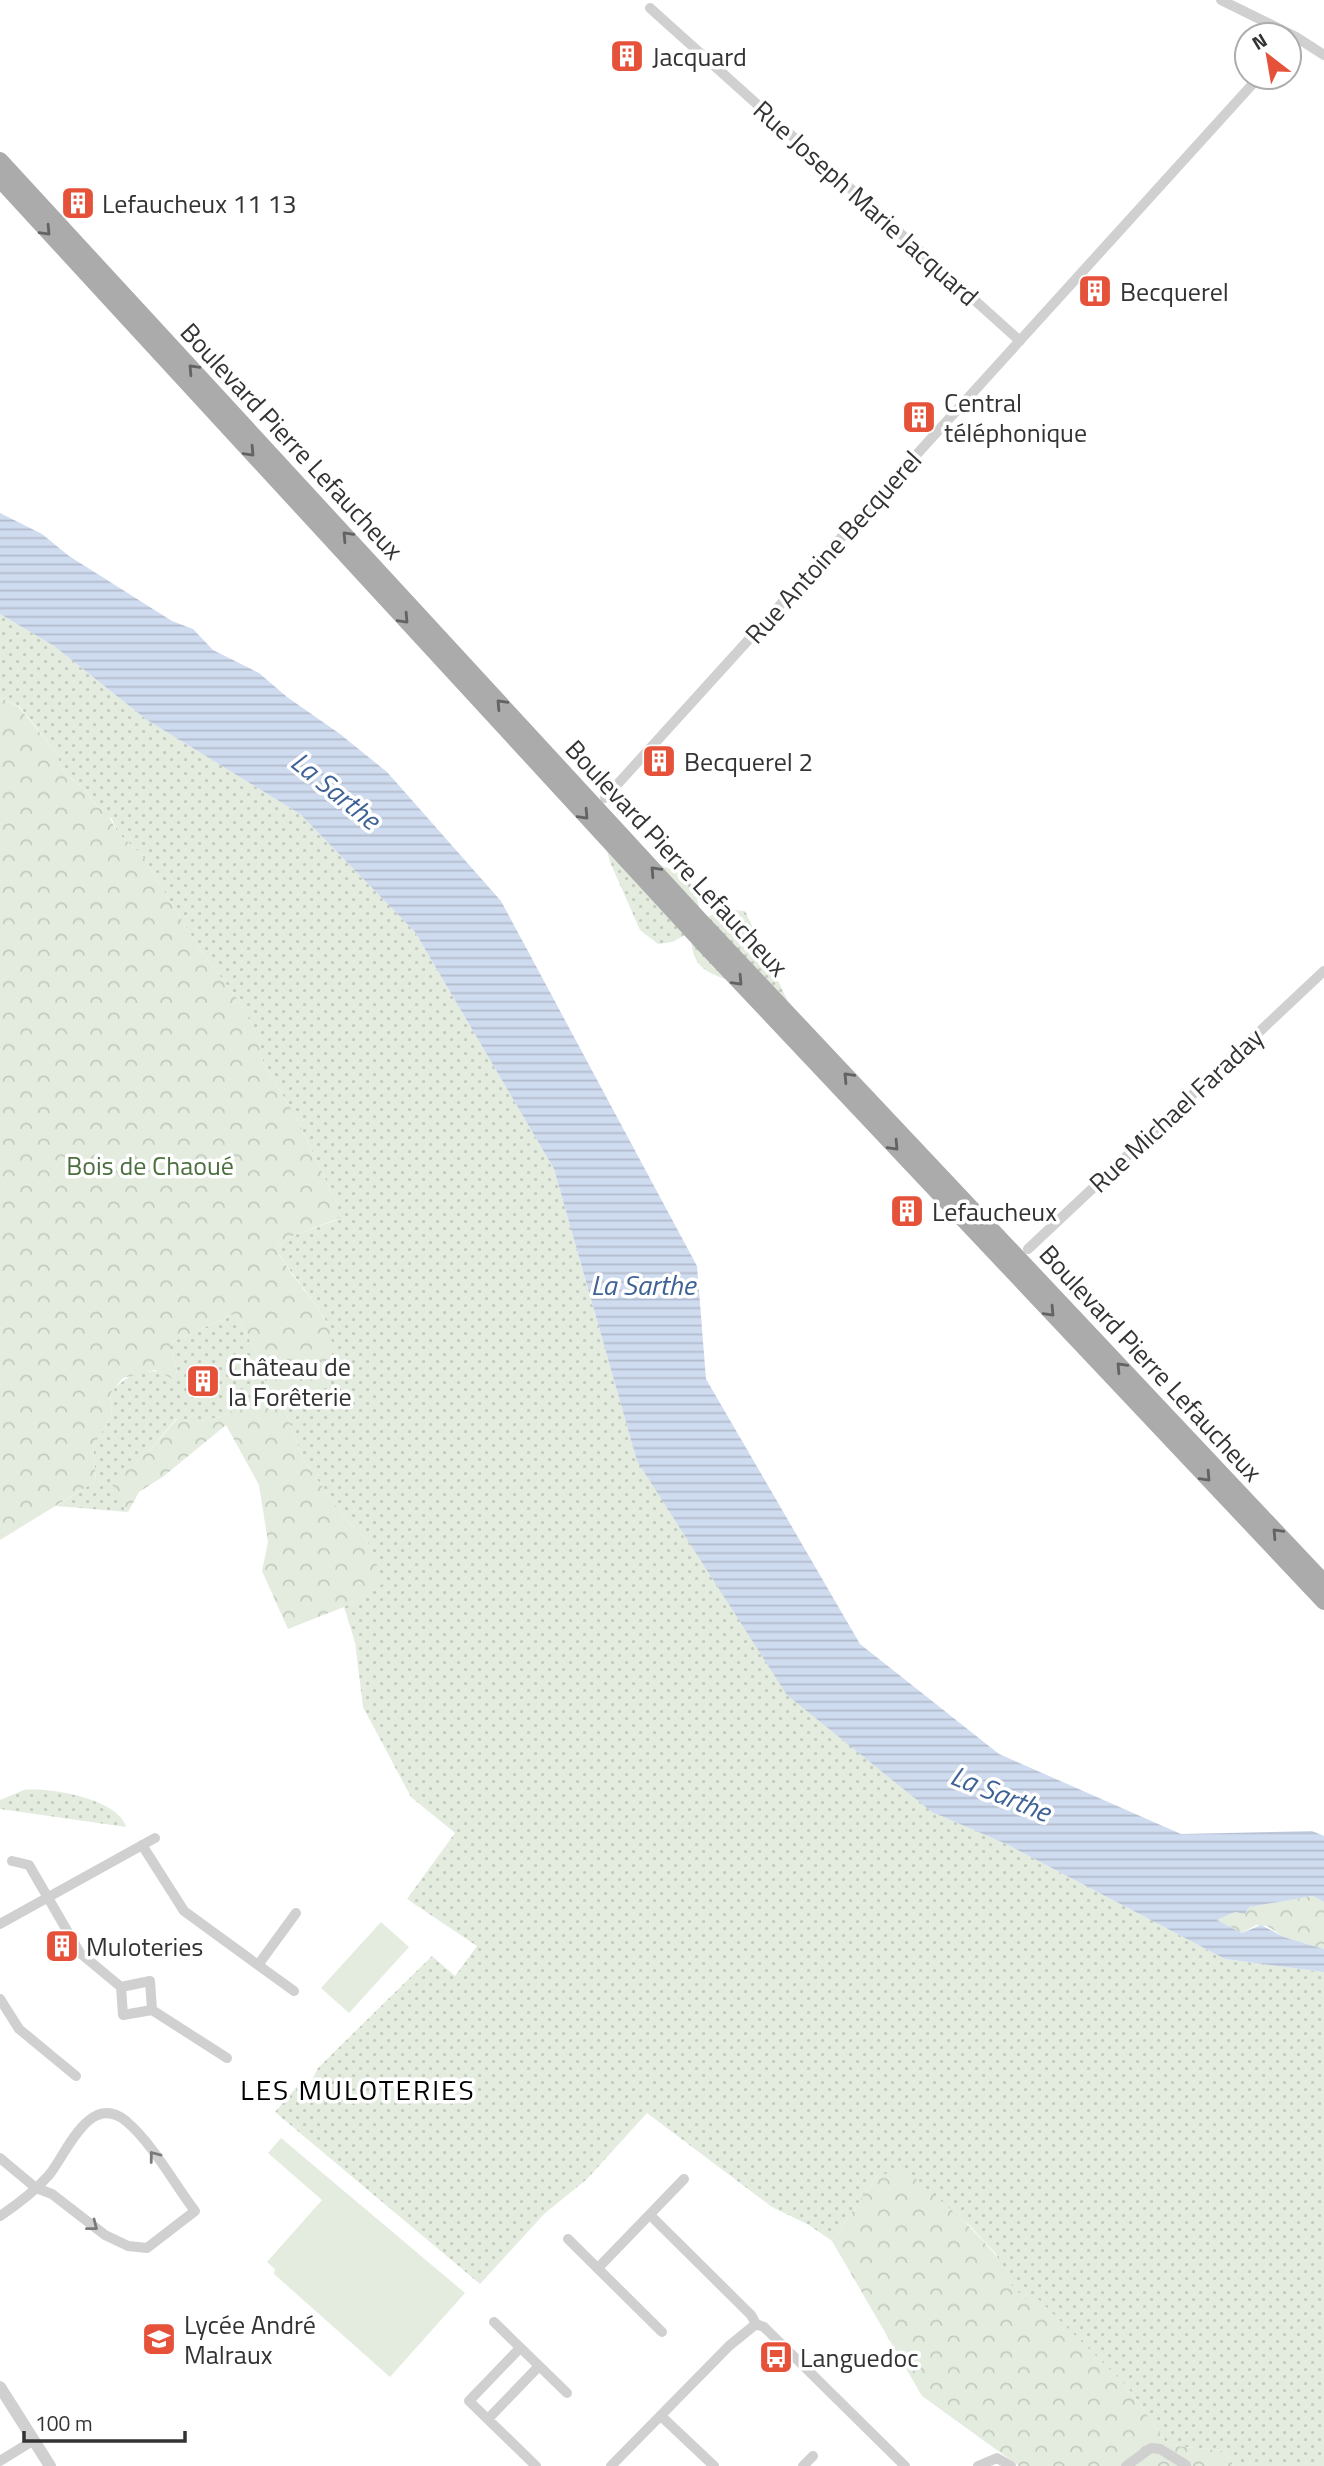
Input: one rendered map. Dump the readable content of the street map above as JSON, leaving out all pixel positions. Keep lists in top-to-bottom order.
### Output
{
  "streets": {
    "main road": ["Boulevard Pierre Lefaucheux"],
    "street": ["Rue Joseph Marie Jacquard", "Rue Antoine Becquerel", "Rue Michael Faraday"]
  },
  "crossings": [
    ["Rue Joseph Marie Jacquard", "Rue Antoine Becquerel"]
  ],
  "districts": ["LES MULOTERIES"],
  "water": ["La Sarthe"],
  "parks": ["Bois de Chaoué"],
  "places": {
    "building": [
      "Jacquard",
      "Lefaucheux 11 13",
      "Becquerel",
      "Central téléphonique",
      "Becquerel 2",
      "Lefaucheux",
      "Château de la Forêterie",
      "Muloteries"
    ],
    "school or university": ["Lycée André Malraux"],
    "bus stop": ["Languedoc"]
  },
  "scale_bar": "100 m",
  "north": "top left"
}
